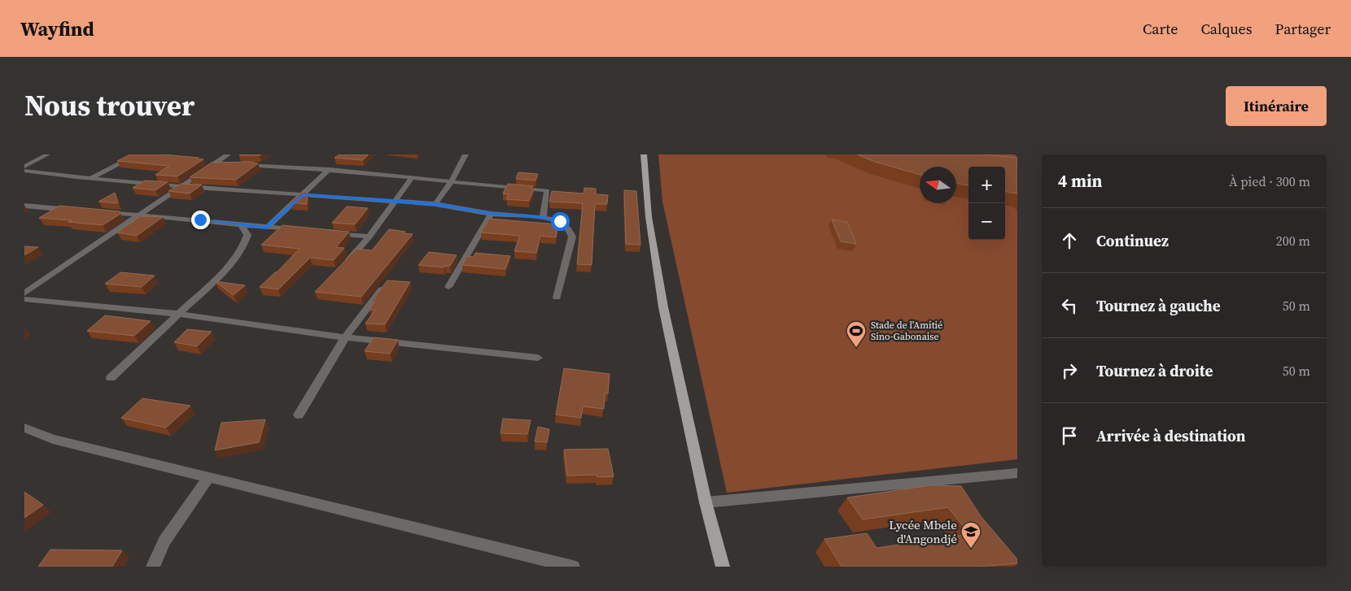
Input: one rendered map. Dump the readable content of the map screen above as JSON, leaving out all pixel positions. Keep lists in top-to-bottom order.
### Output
{
  "places": {
    "sports": ["Stade de l’Amitié Sino-Gabonaise"],
    "school or university": ["Lycée Mbele d'Angondjé"]
  },
  "north": "left",
  "page": {
    "header": "Wayfind",
    "nav": ["Carte", "Calques", "Partager"],
    "title": "Nous trouver",
    "buttons": "Itinéraire",
    "heading": ["4 min", "À pied · 300 m"],
    "map_buttons": ["+", "−"],
    "list": [
      ["Continuez", "200 m"],
      ["Tournez à gauche", "50 m"],
      ["Tournez à droite", "50 m"],
      "Arrivée à destination"
    ]
  }
}
